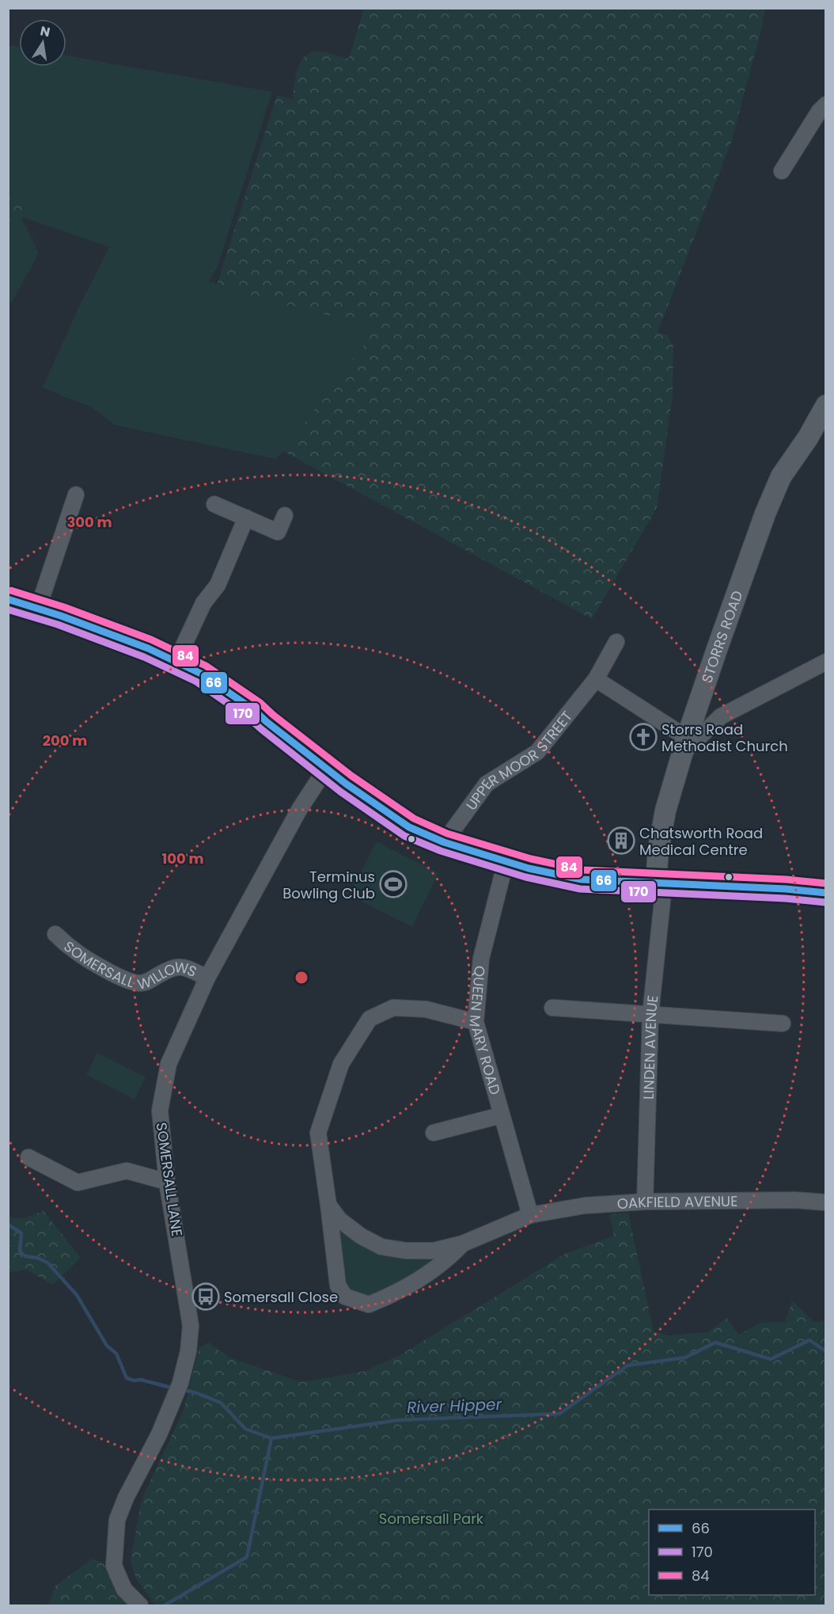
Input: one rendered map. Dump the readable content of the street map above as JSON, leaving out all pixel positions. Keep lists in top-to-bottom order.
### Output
{
  "streets": {
    "main road": ["STORRS ROAD"],
    "street": [
      "UPPER MOOR STREET",
      "SOMERSALL WILLOWS",
      "QUEEN MARY ROAD",
      "LINDEN AVENUE",
      "SOMERSALL LANE",
      "OAKFIELD AVENUE"
    ]
  },
  "crossings": [
    ["STORRS ROAD", "LINDEN AVENUE"],
    ["SOMERSALL WILLOWS", "SOMERSALL LANE"],
    ["QUEEN MARY ROAD", "OAKFIELD AVENUE"],
    ["LINDEN AVENUE", "OAKFIELD AVENUE"]
  ],
  "water": ["River Hipper"],
  "parks": ["Somersall Park"],
  "places": {
    "church": ["Storrs Road Methodist Church"],
    "building": ["Chatsworth Road Medical Centre"],
    "sports": ["Terminus Bowling Club"],
    "bus stop": ["Somersall Close"]
  },
  "lines": ["transit line 84", "transit line 66", "transit line 170"],
  "legend": ["66", "170", "84"],
  "north": "top",
  "rings": ["300 m", "200 m", "100 m"]
}
